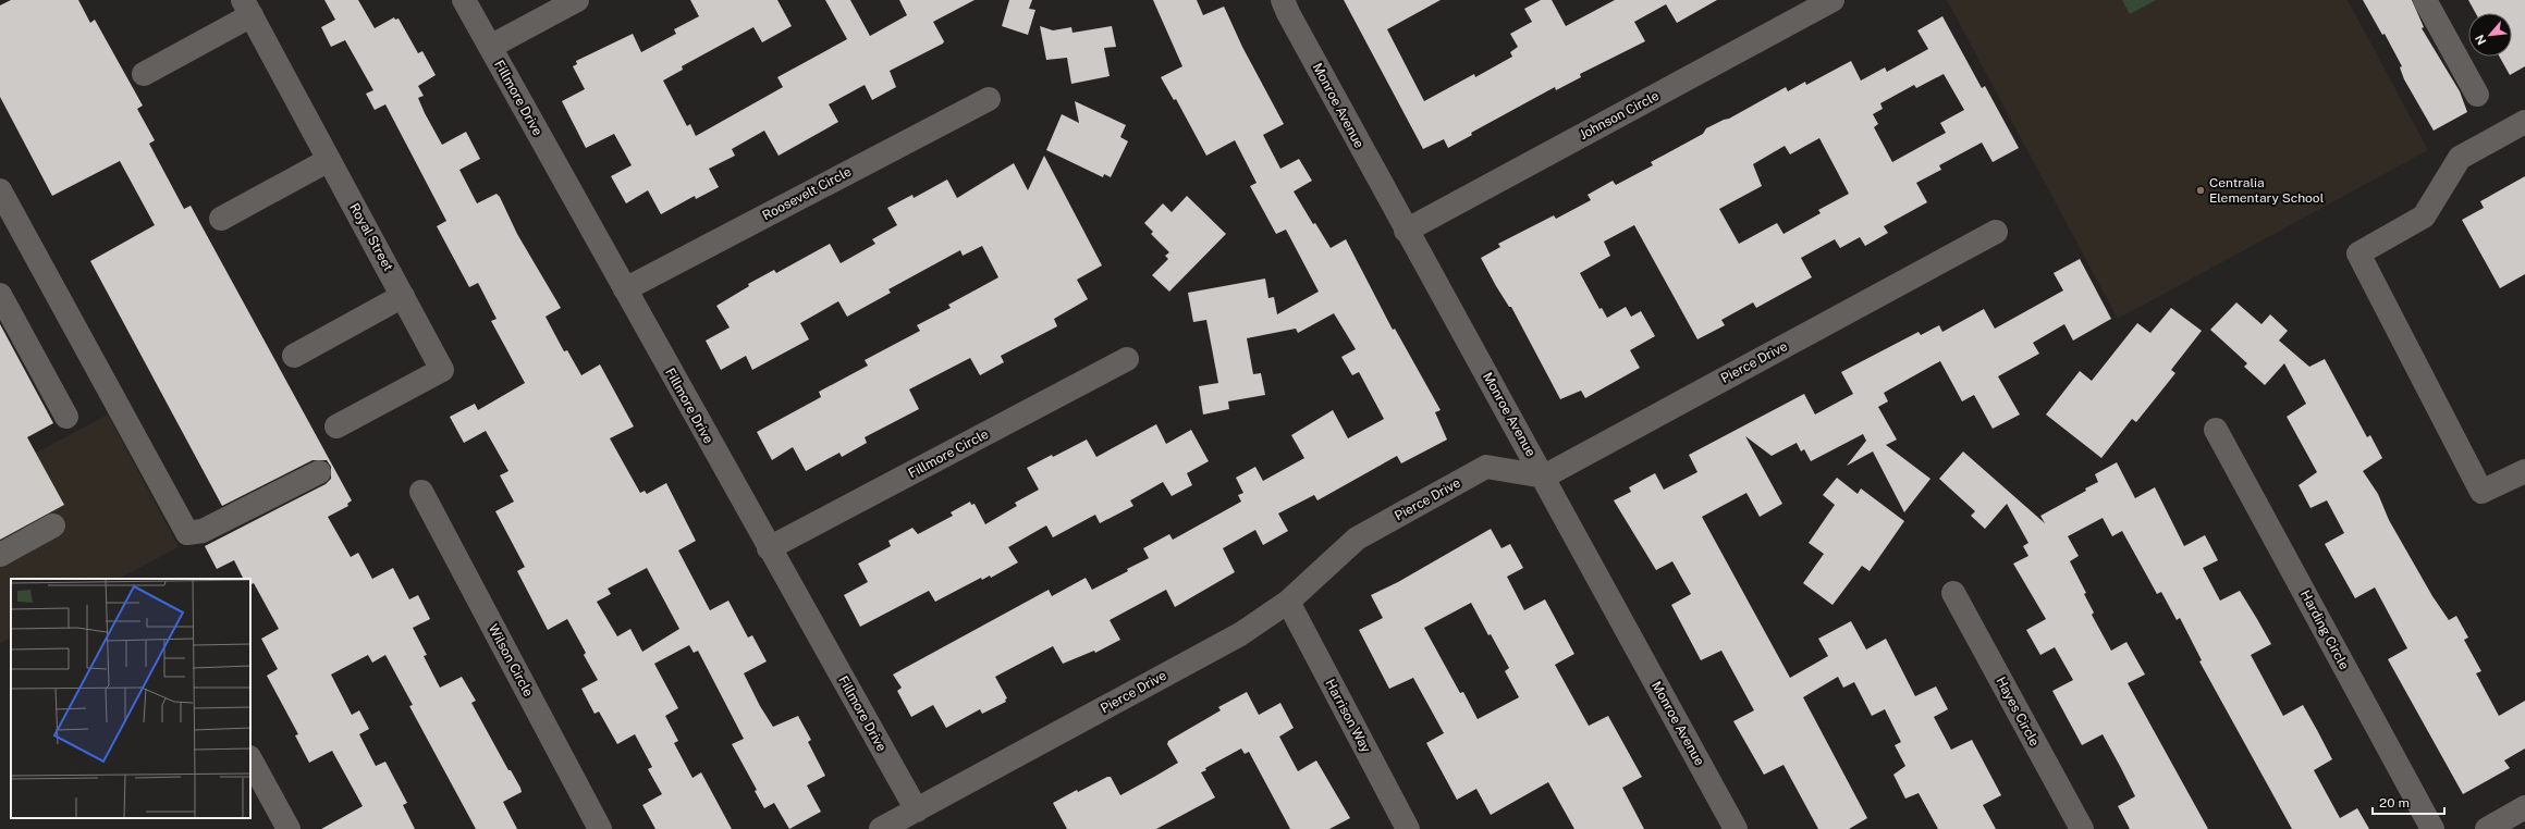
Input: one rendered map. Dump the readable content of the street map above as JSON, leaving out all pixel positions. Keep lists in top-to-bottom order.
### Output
{
  "streets": {
    "street": [
      "Fillmore Drive",
      "Monroe Avenue",
      "Johnson Circle",
      "Roosevelt Circle",
      "Royal Street",
      "Pierce Drive",
      "Fillmore Circle",
      "Harding Circle",
      "Wilson Circle",
      "Hayes Circle",
      "Harrison Way"
    ]
  },
  "crossings": [
    ["Fillmore Drive", "Roosevelt Circle"],
    ["Fillmore Drive", "Pierce Drive"],
    ["Fillmore Drive", "Fillmore Circle"],
    ["Monroe Avenue", "Johnson Circle"],
    ["Monroe Avenue", "Pierce Drive"],
    ["Pierce Drive", "Harrison Way"]
  ],
  "places": ["Centralia Elementary School"],
  "scale_bar": "20 m",
  "north": "bottom left"
}
